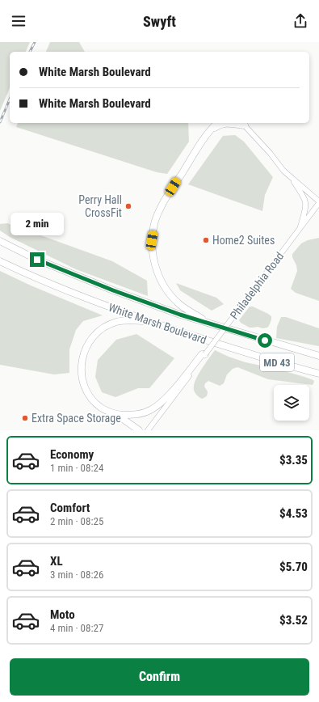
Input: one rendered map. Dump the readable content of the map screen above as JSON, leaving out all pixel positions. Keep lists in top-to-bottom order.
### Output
{
  "streets": {
    "highway": ["White Marsh Boulevard", "MD 43"],
    "main road": ["Philadelphia Road"]
  },
  "places": ["Perry Hall CrossFit", "Home2 Suites", "Extra Space Storage"],
  "page": {
    "header": "Swyft",
    "banner": ["White Marsh Boulevard", "White Marsh Boulevard"],
    "bubble": "2 min",
    "list": [
      {
        "name": "Economy",
        "note": "1 min · 08:24",
        "value": "$3.35"
      },
      {
        "name": "Comfort",
        "note": "2 min · 08:25",
        "value": "$4.53"
      },
      {
        "name": "XL",
        "note": "3 min · 08:26",
        "value": "$5.70"
      },
      {
        "name": "Moto",
        "note": "4 min · 08:27",
        "value": "$3.52"
      }
    ],
    "buttons": "Confirm"
  }
}
